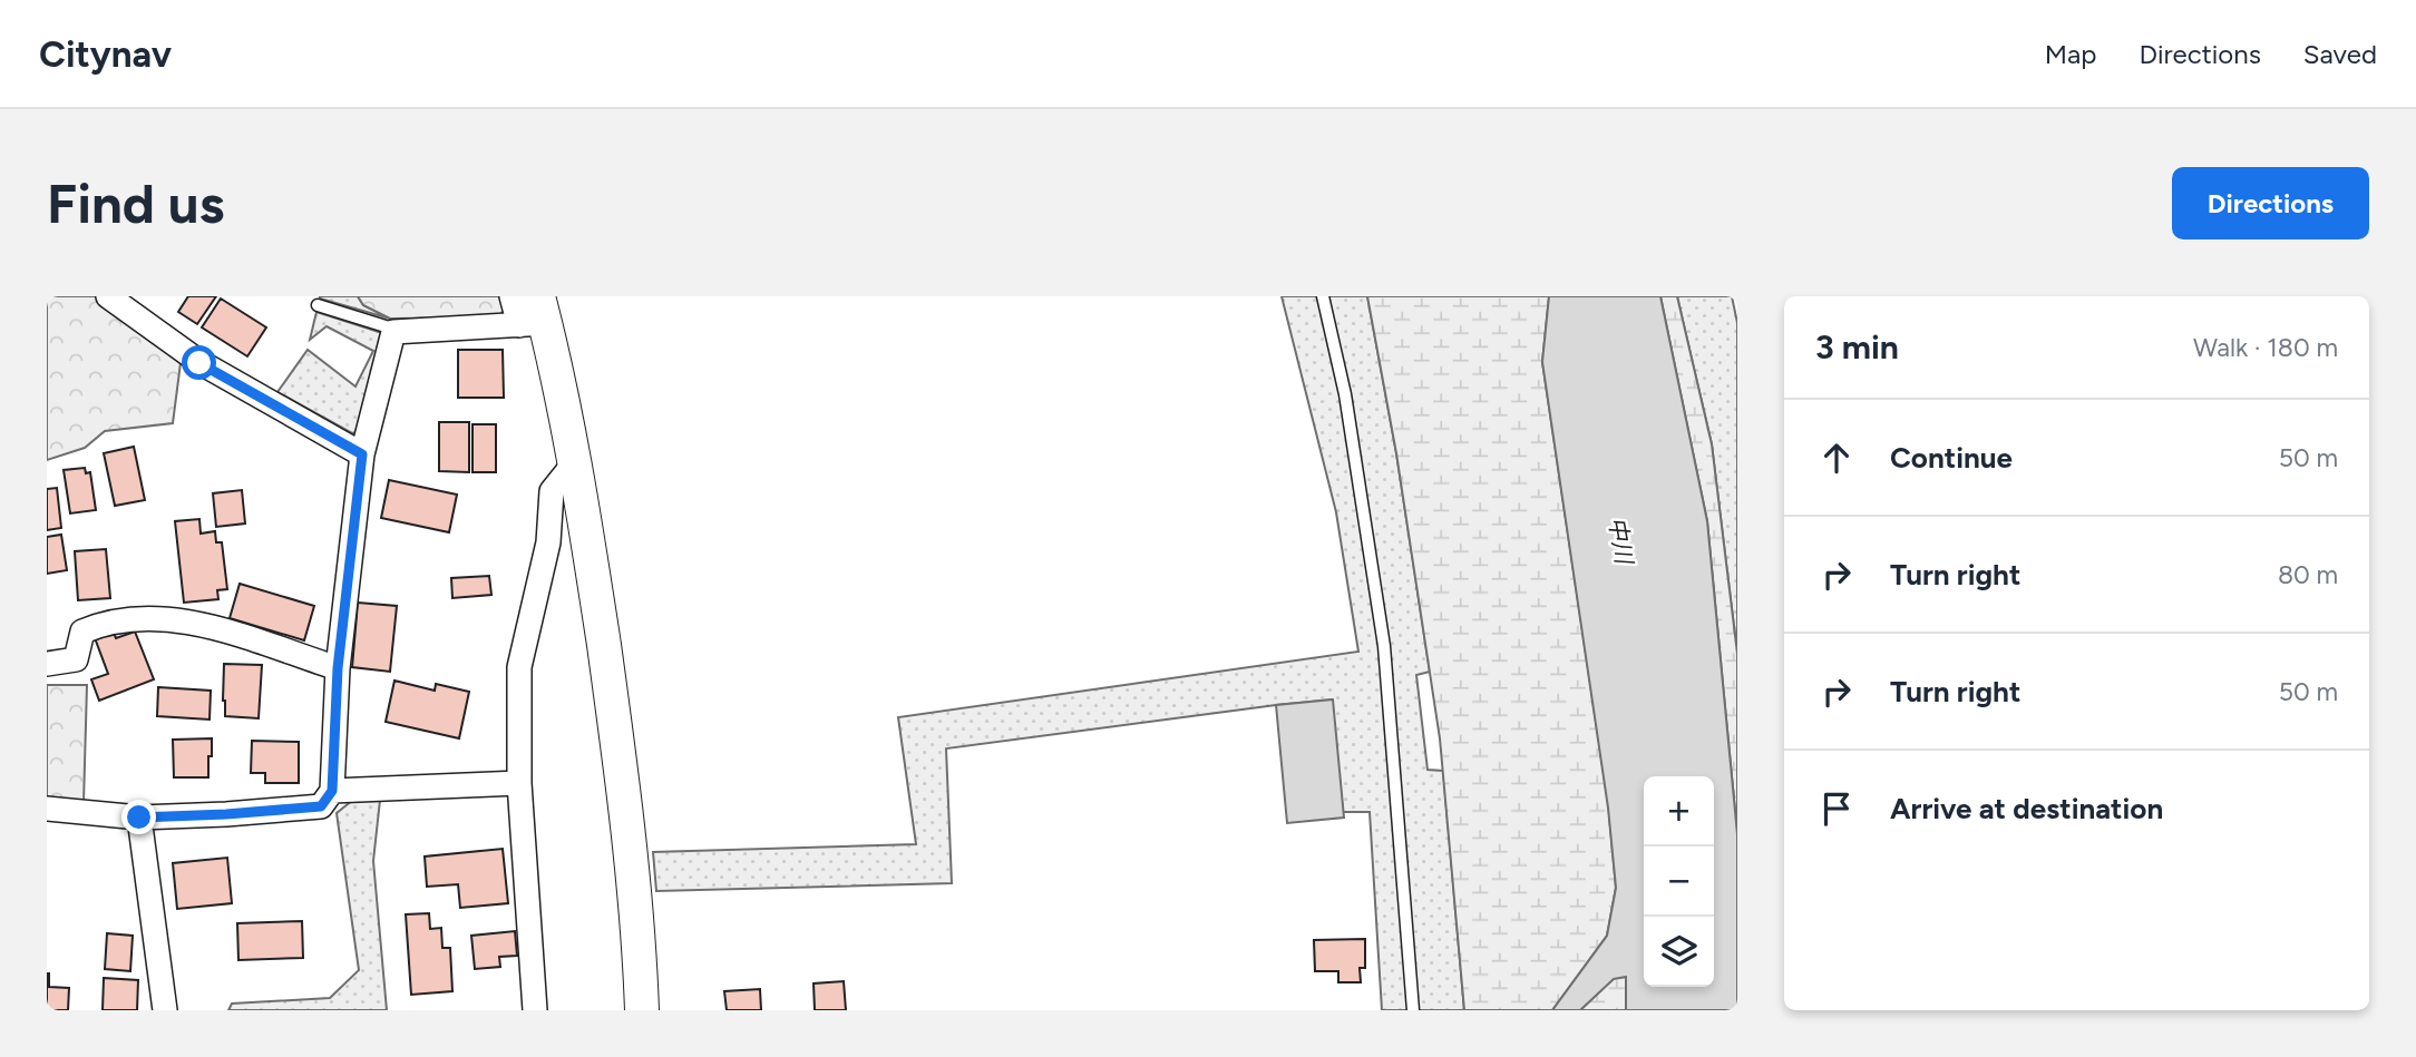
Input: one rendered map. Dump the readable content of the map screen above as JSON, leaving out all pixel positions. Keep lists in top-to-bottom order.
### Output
{
  "water": ["中川"],
  "page": {
    "header": "Citynav",
    "nav": ["Map", "Directions", "Saved"],
    "buttons": "Directions",
    "title": "Find us",
    "heading": ["3 min", "Walk · 180 m"],
    "list": [
      ["Continue", "50 m"],
      ["Turn right", "80 m"],
      ["Turn right", "50 m"],
      "Arrive at destination"
    ],
    "map_buttons": ["+", "−"]
  }
}
